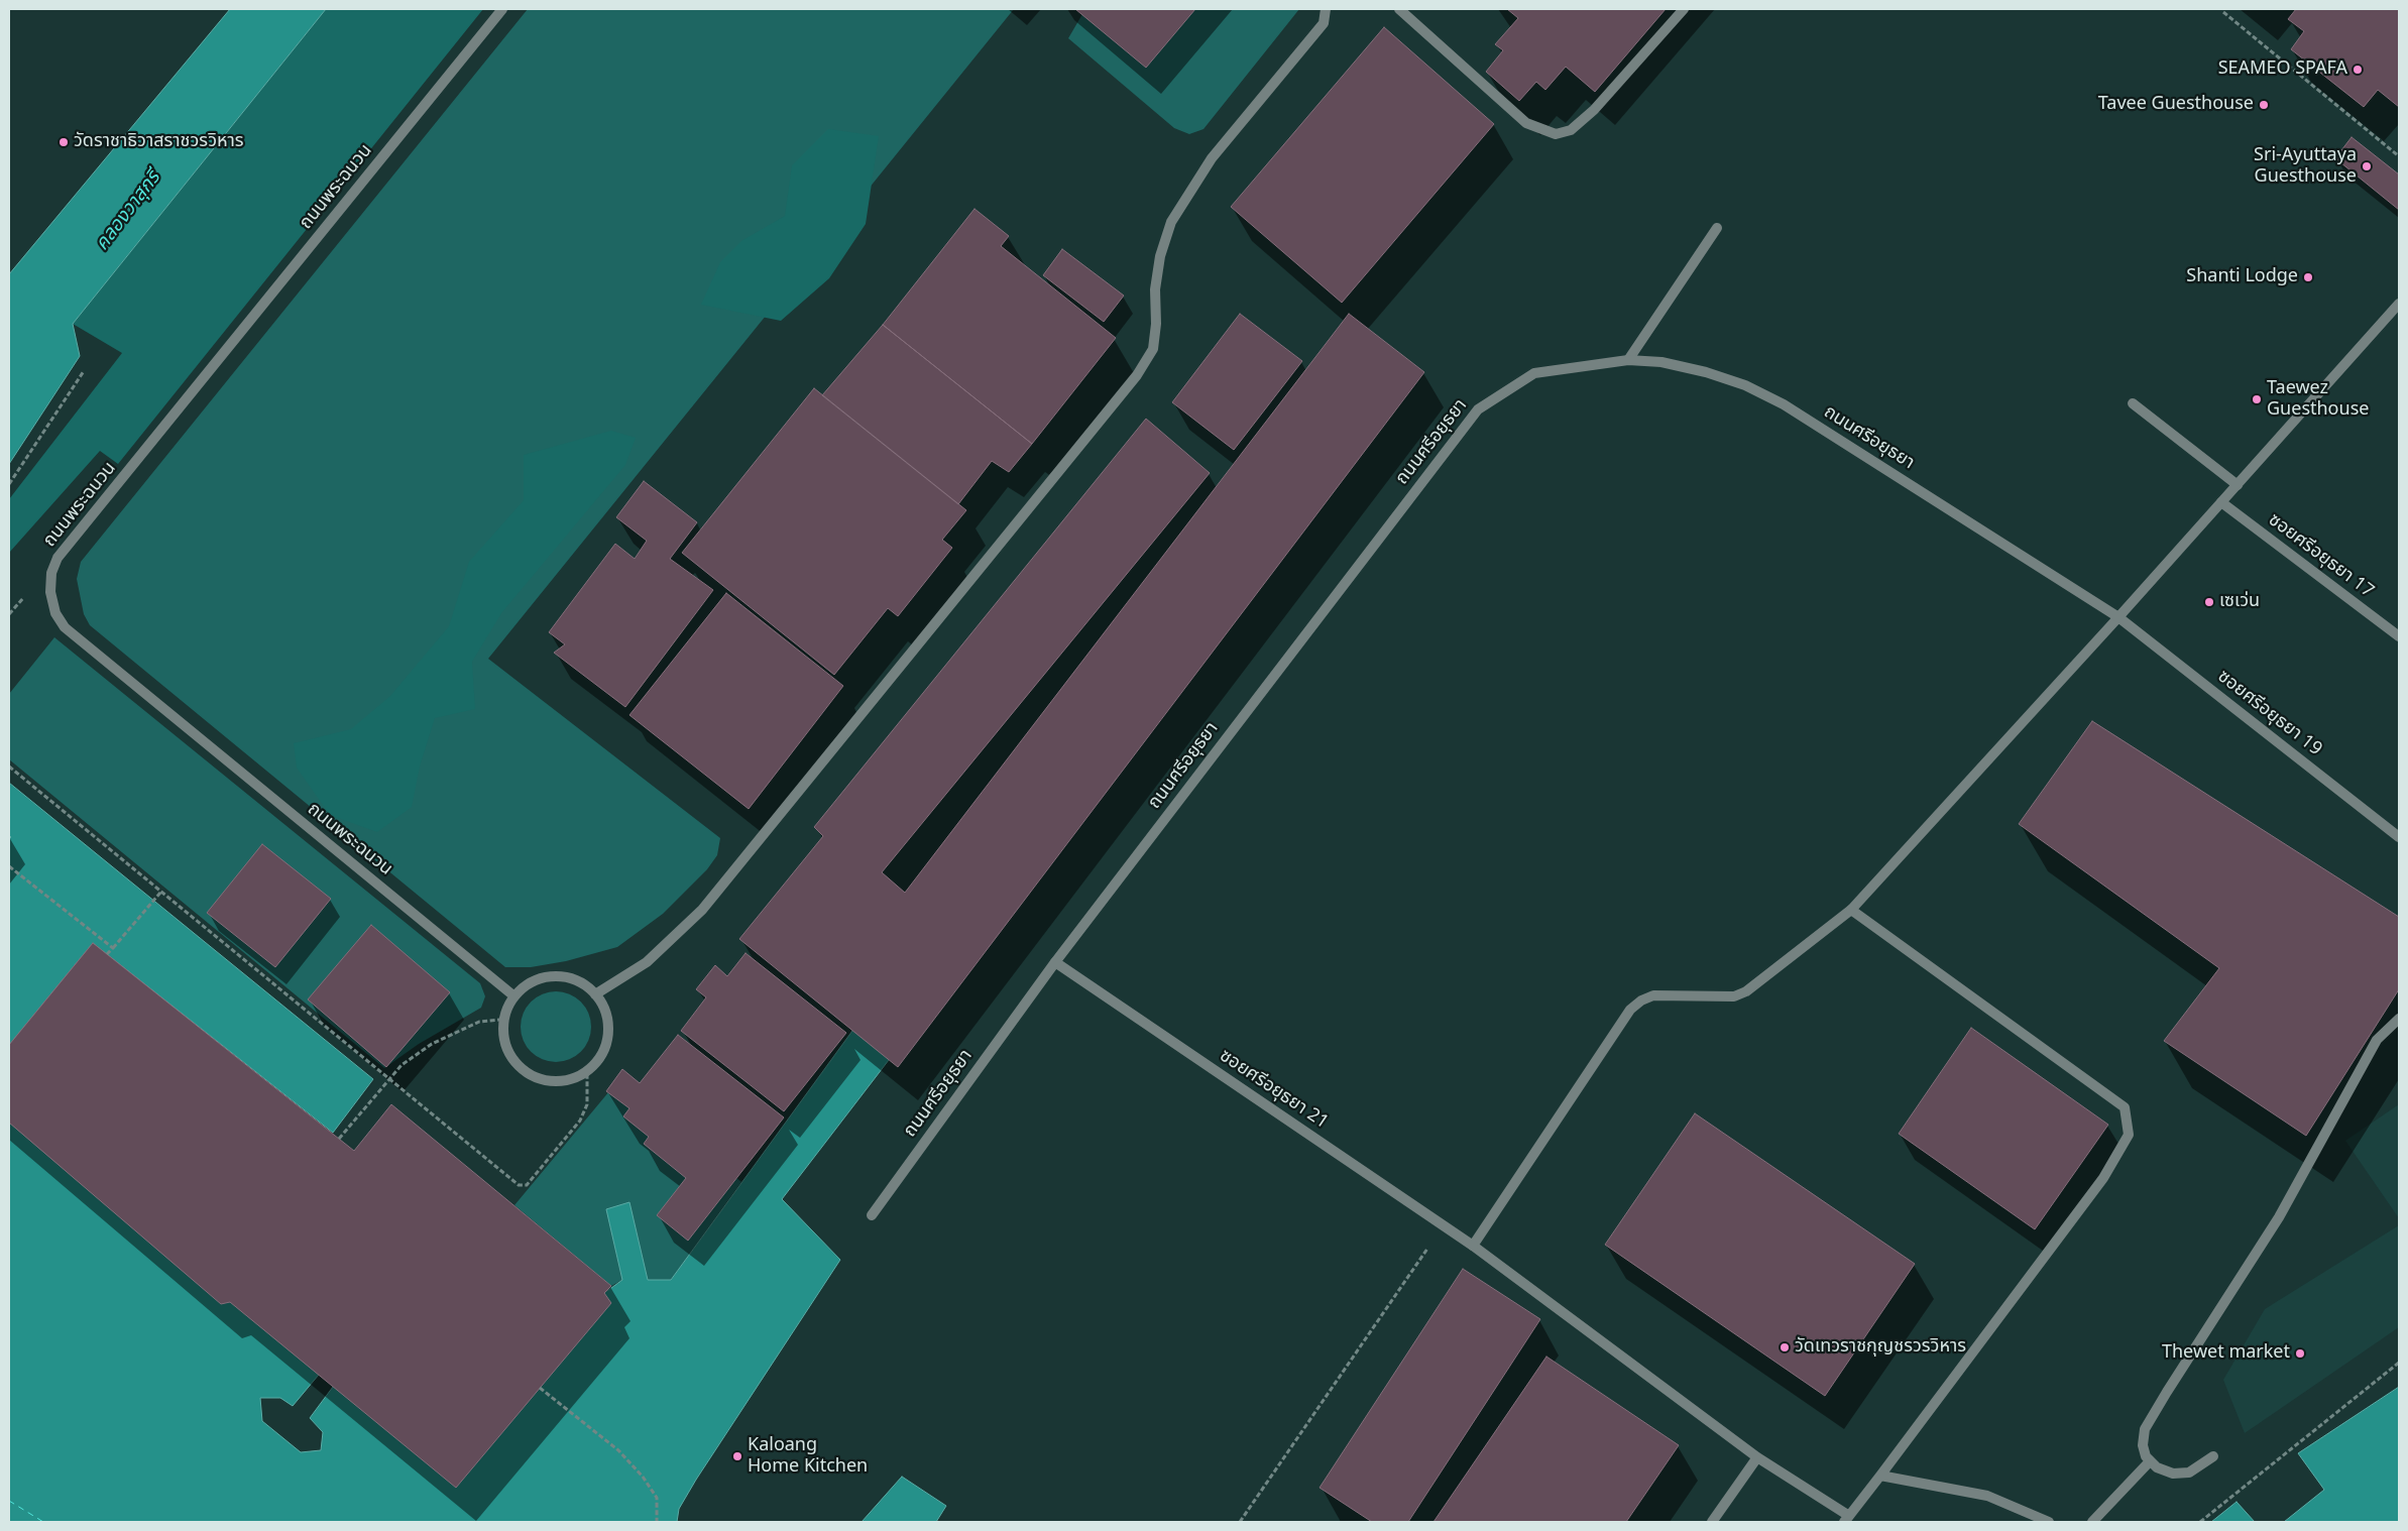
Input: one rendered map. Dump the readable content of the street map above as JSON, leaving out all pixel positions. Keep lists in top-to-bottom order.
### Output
{
  "streets": {
    "street": [
      "ถนนพระฉนวน",
      "ถนนศรีอยุธยา",
      "ซอยศรีอยุธยา 17",
      "ซอยศรีอยุธยา 19",
      "ซอยศรีอยุธยา 21"
    ]
  },
  "crossings": [
    ["ถนนศรีอยุธยา", "ซอยศรีอยุธยา 19"],
    ["ถนนศรีอยุธยา", "ซอยศรีอยุธยา 21"]
  ],
  "water": ["คลองวาสุกรี"],
  "places": [
    "SEAMEO SPAFA",
    "Tavee Guesthouse",
    "วัดราชาธิวาสราชวรวิหาร",
    "Sri-Ayuttaya Guesthouse",
    "Shanti Lodge",
    "Taewez Guesthouse",
    "เซเว่น",
    "วัดเทวราชกุญชรวรวิหาร",
    "Thewet market",
    "Kaloang Home Kitchen"
  ]
}
